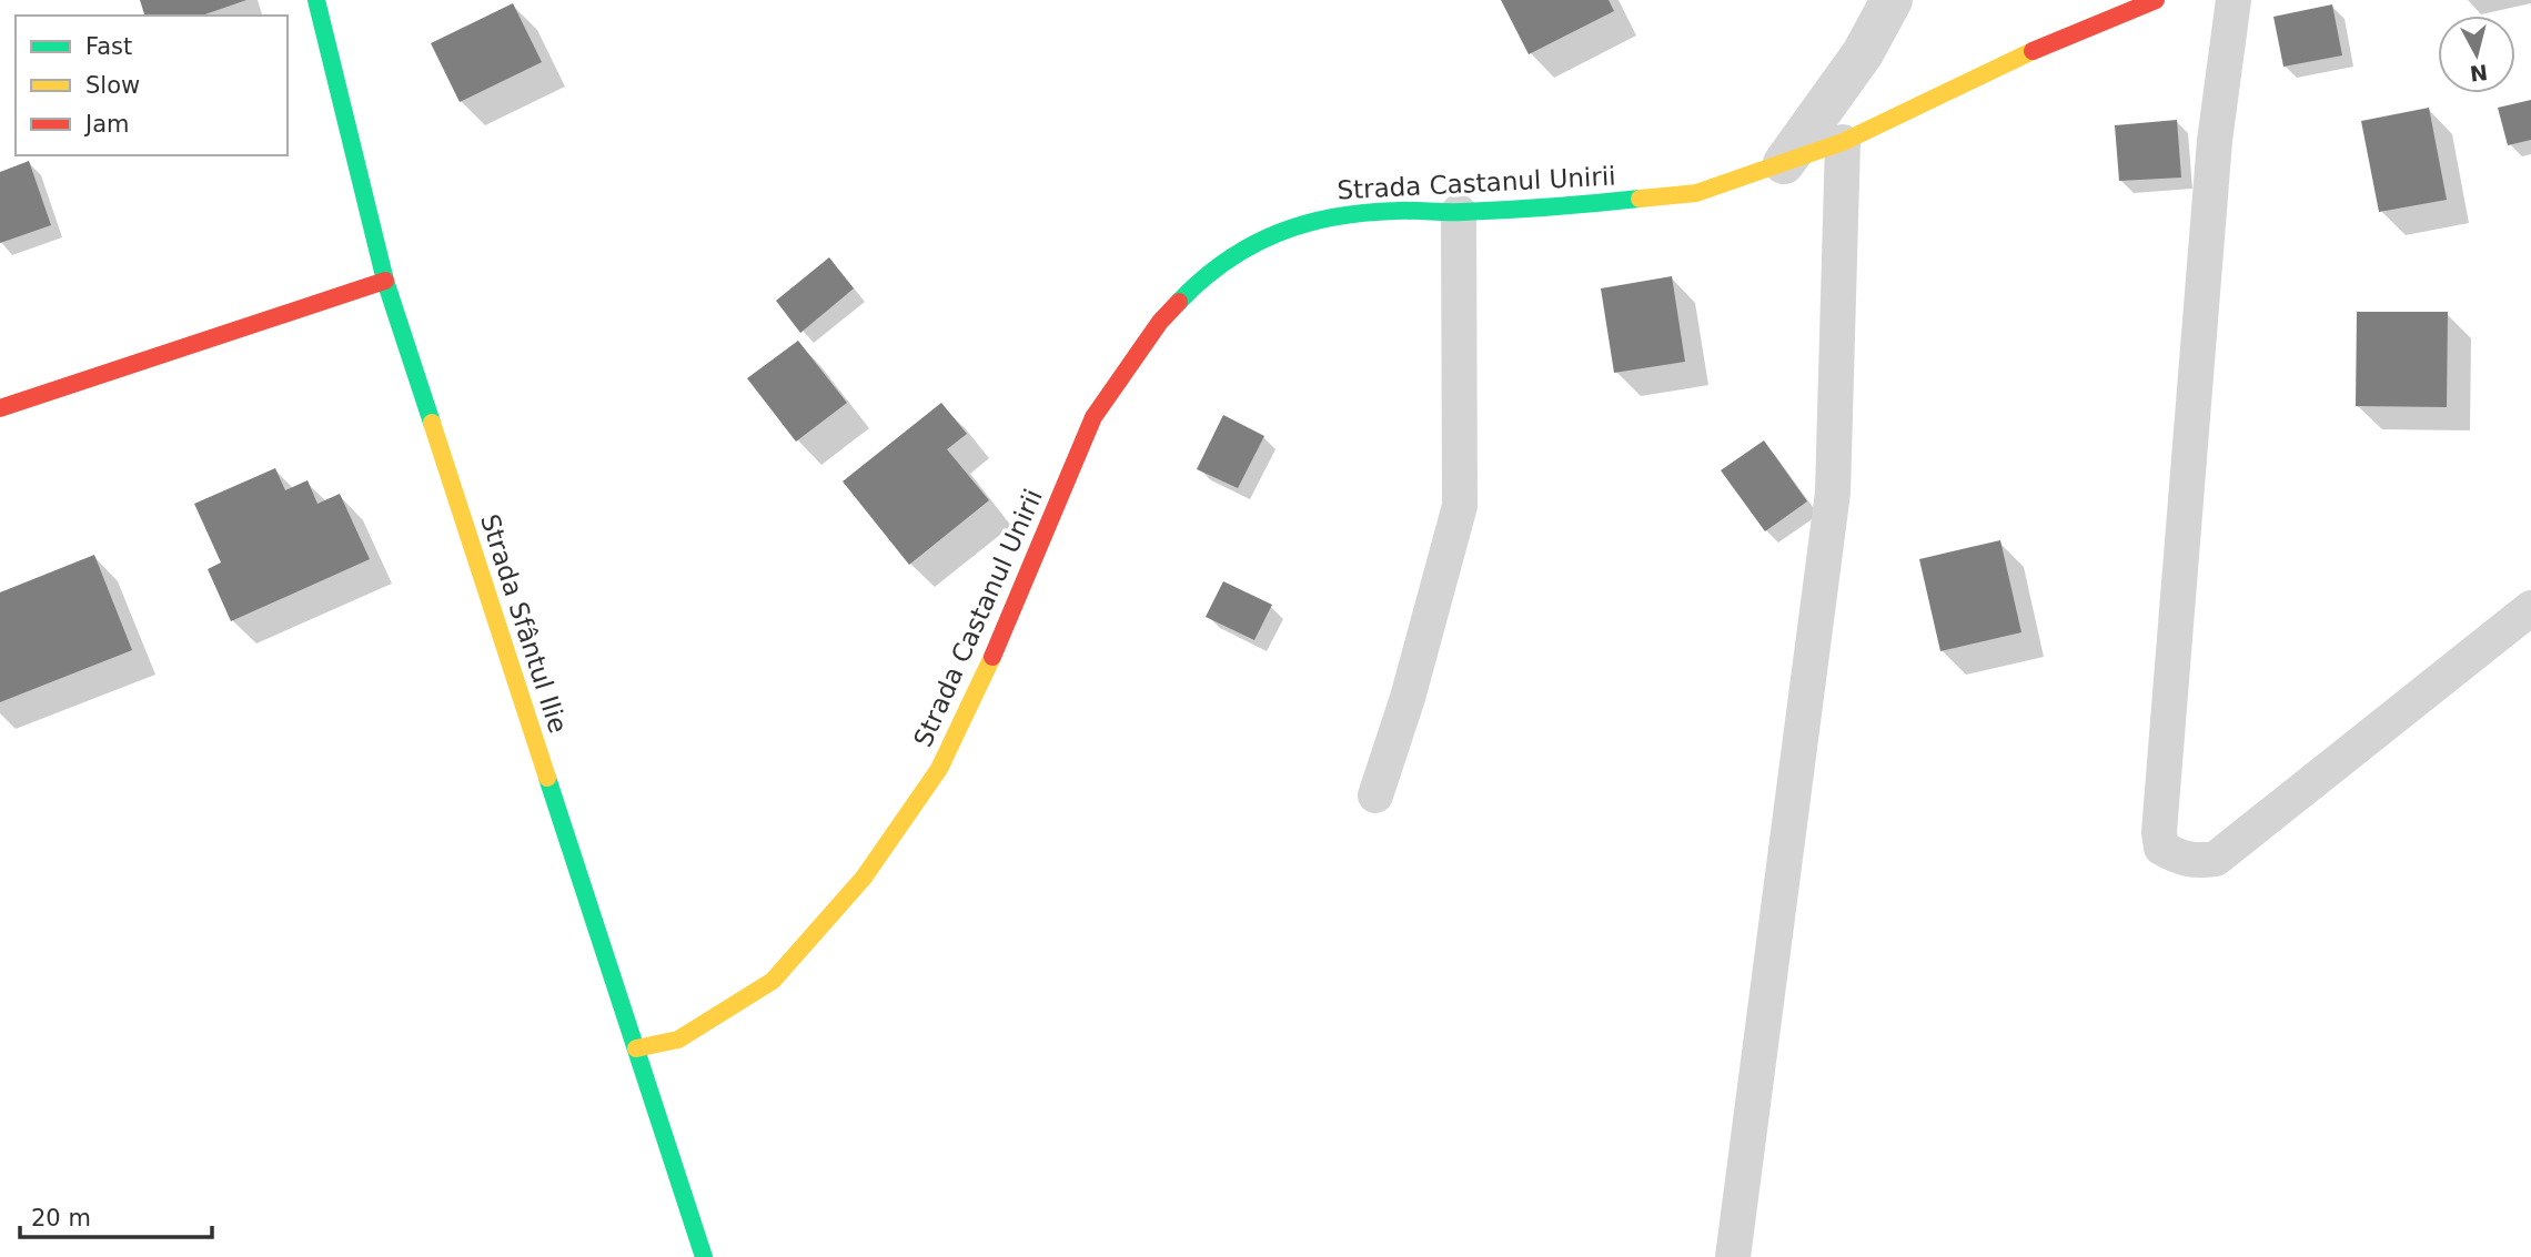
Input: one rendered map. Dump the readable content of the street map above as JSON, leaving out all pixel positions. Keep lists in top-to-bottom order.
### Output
{
  "streets": {
    "street": ["Strada Castanul Unirii", "Strada Sfântul Ilie"]
  },
  "crossings": [
    ["Strada Castanul Unirii", "Strada Sfântul Ilie"]
  ],
  "legend": ["Fast", "Slow", "Jam"],
  "scale_bar": "20 m",
  "north": "bottom"
}
